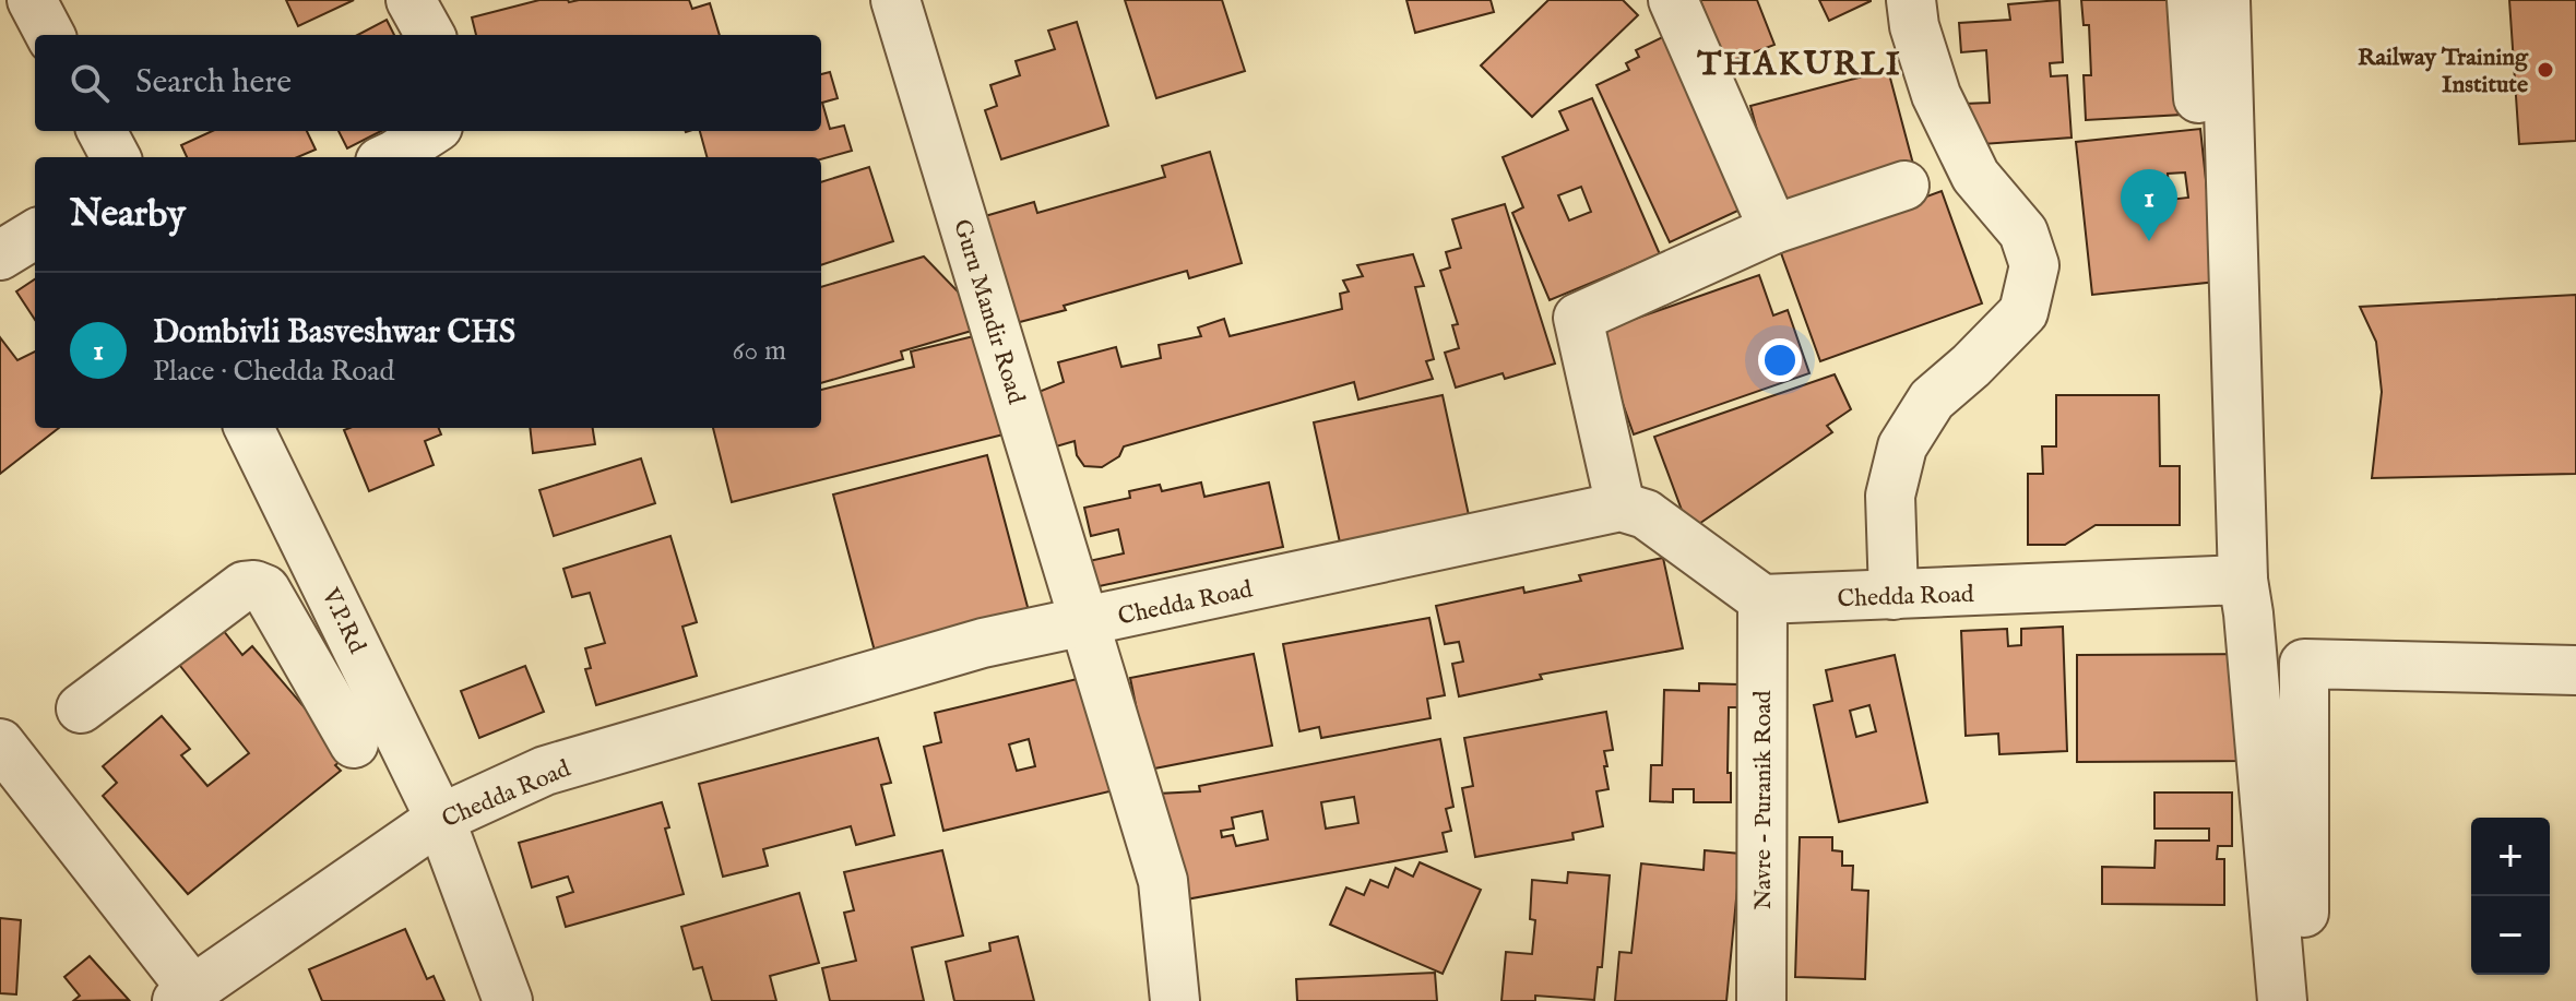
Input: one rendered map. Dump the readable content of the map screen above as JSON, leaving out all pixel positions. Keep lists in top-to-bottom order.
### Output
{
  "streets": {
    "street": [
      "Guru Mandir Road",
      "Chedda Road",
      "V.P.Rd",
      "Navre - Puranik Road"
    ]
  },
  "crossings": [
    ["Guru Mandir Road", "Chedda Road"],
    ["Chedda Road", "V.P.Rd"],
    ["Chedda Road", "Navre - Puranik Road"]
  ],
  "districts": ["THAKURLI"],
  "places": ["Railway Training Institute"],
  "page": {
    "search": "Search here",
    "heading": "Nearby",
    "pins": "1",
    "list": [
      {
        "mark": "1",
        "name": "Dombivli Basveshwar CHS",
        "note": "Place · Chedda Road",
        "value": "60 m"
      }
    ],
    "map_buttons": ["+", "−"]
  }
}
